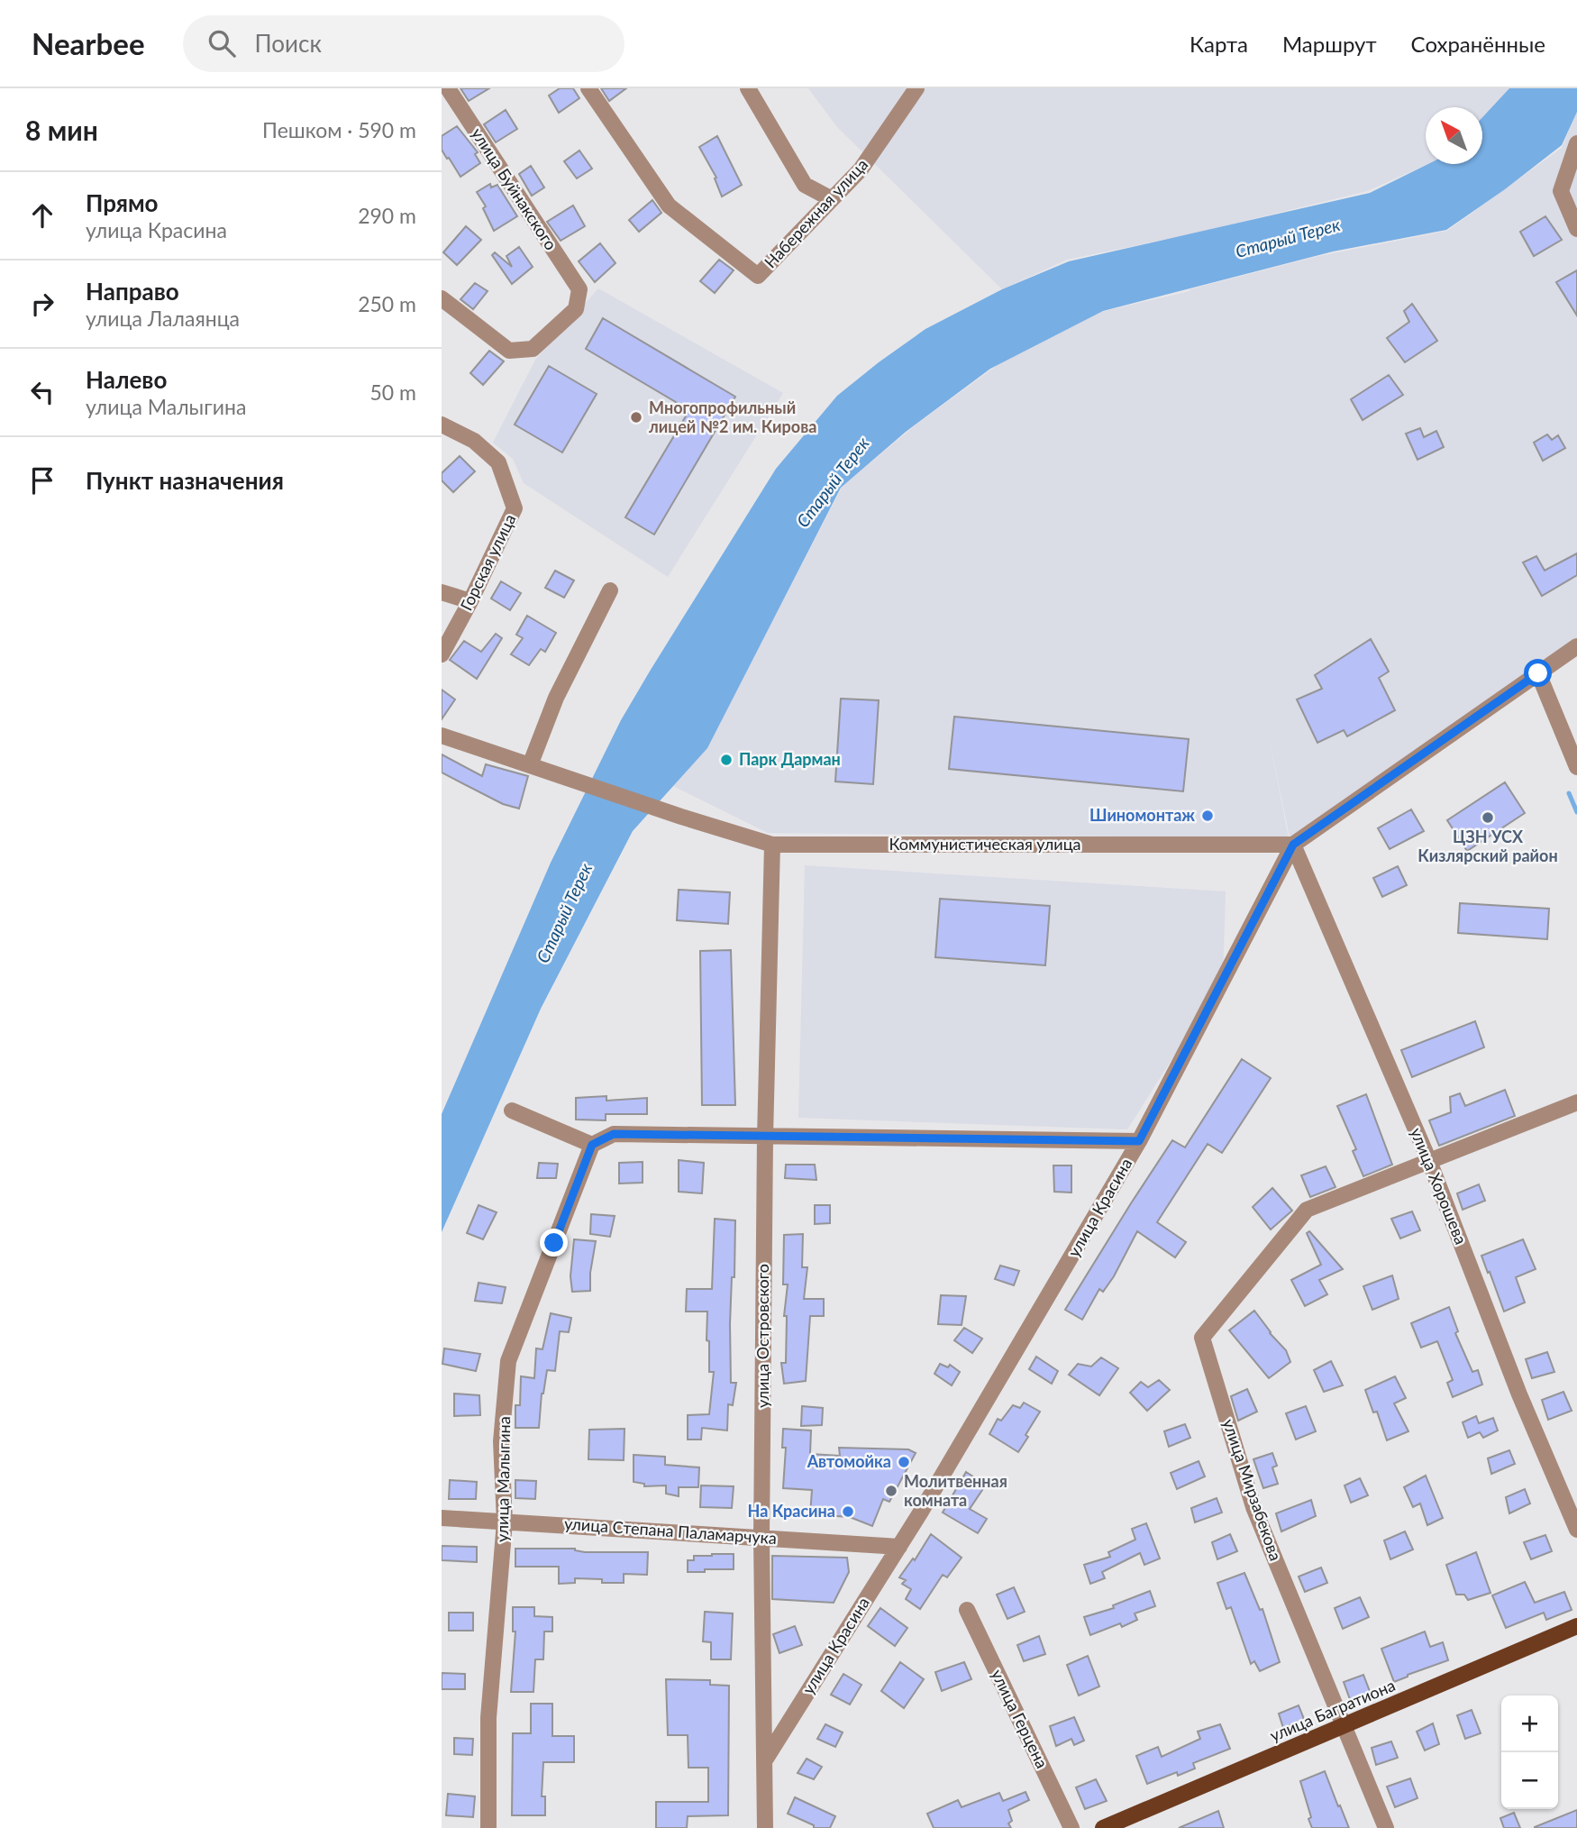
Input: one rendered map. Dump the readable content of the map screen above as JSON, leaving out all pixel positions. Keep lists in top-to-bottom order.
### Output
{
  "streets": {
    "main road": ["улица Багратиона"],
    "street": [
      "улица Буйнакского",
      "Набережная улица",
      "Горская улица",
      "Коммунистическая улица",
      "улица Хорошева",
      "улица Красина",
      "улица Островского",
      "улица Малыгина",
      "улица Мирзабекова",
      "улица Степана Паламарчука",
      "улица Герцена"
    ]
  },
  "crossings": [
    ["Коммунистическая улица", "улица Хорошева"],
    ["Коммунистическая улица", "улица Красина"],
    ["Коммунистическая улица", "улица Островского"],
    ["улица Хорошева", "улица Красина"],
    ["улица Хорошева", "улица Мирзабекова"],
    ["улица Красина", "улица Островского"],
    ["улица Красина", "улица Степана Паламарчука"],
    ["улица Островского", "улица Степана Паламарчука"],
    ["улица Малыгина", "улица Степана Паламарчука"],
    ["улица Мирзабекова", "улица Багратиона"]
  ],
  "water": ["Старый Терек"],
  "places": [
    "Многопрофильный лицей №2 им. Кирова",
    "Парк Дарман",
    "Шиномонтаж",
    "ЦЗН УСХ Кизлярский район",
    "Автомойка",
    "Молитвенная комната",
    "На Красина"
  ],
  "north": "top left",
  "page": {
    "header": "Nearbee",
    "search": "Поиск",
    "nav": ["Карта", "Маршрут", "Сохранённые"],
    "heading": ["8 мин", "Пешком · 590 m"],
    "list": [
      ["Прямо", "улица Красина", "290 m"],
      ["Направо", "улица Лалаянца", "250 m"],
      ["Налево", "улица Малыгина", "50 m"],
      "Пункт назначения"
    ],
    "map_buttons": ["+", "−"]
  }
}
